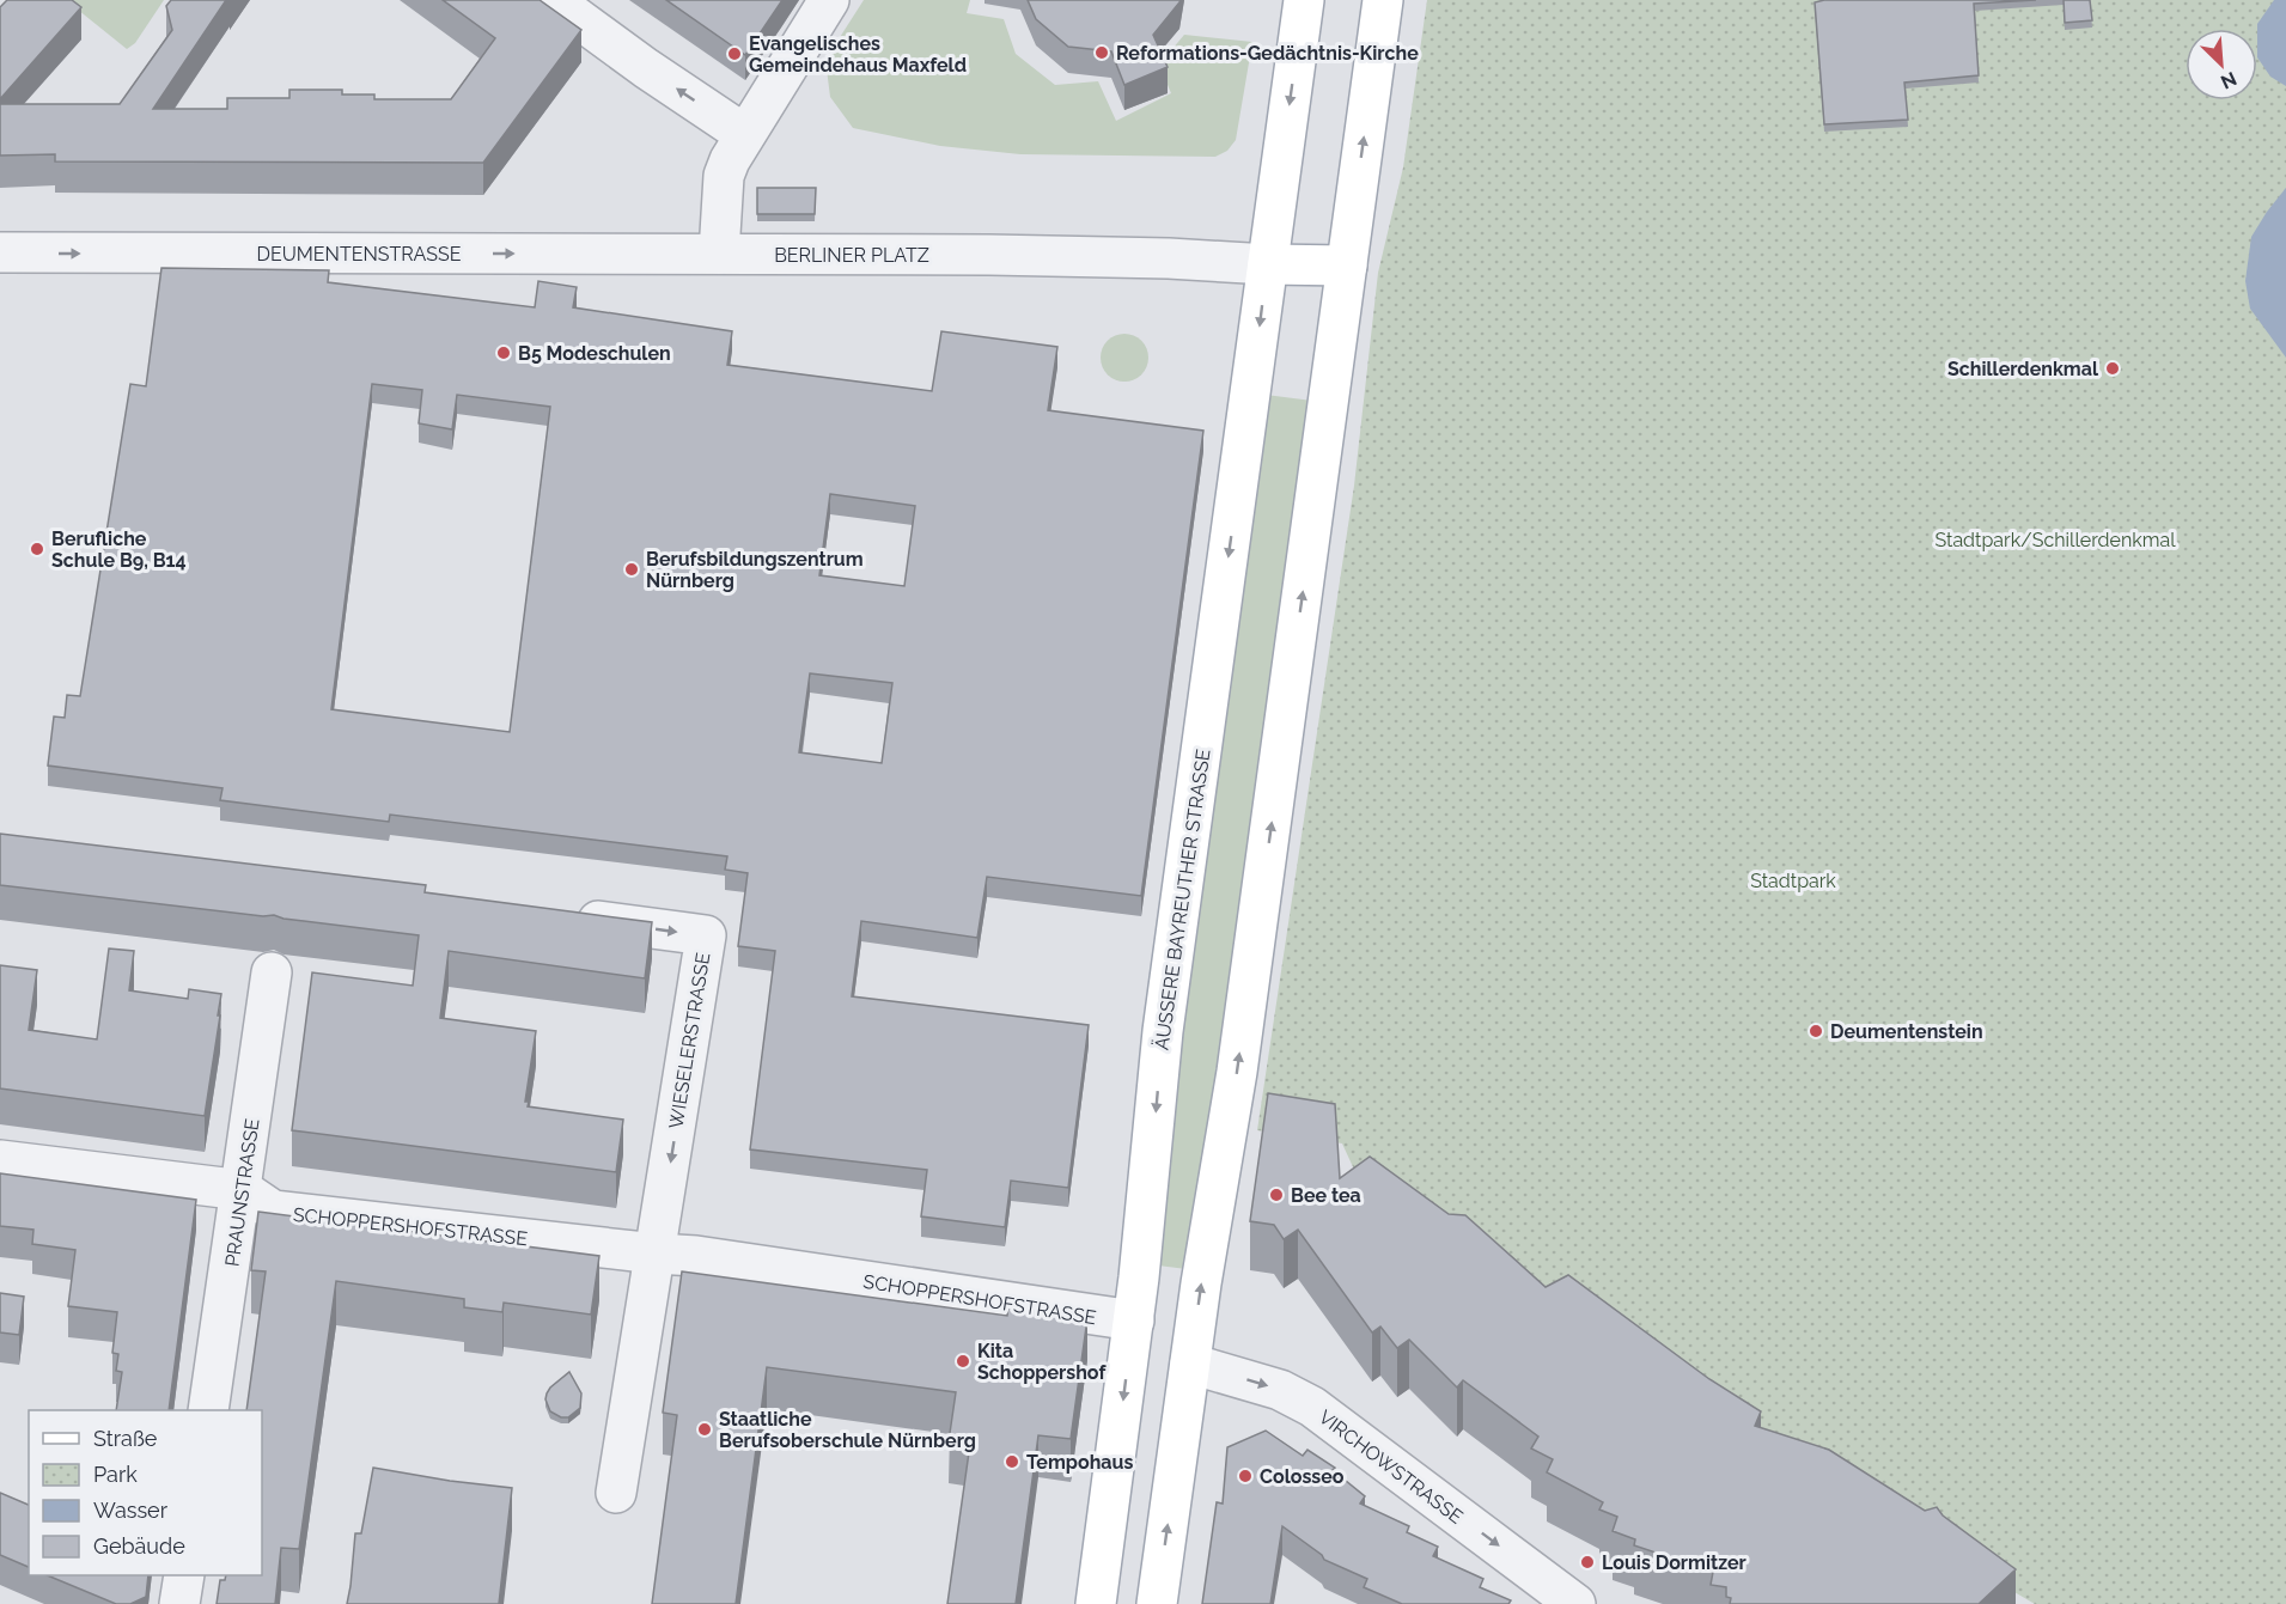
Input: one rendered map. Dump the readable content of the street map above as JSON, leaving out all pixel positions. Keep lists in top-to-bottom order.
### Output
{
  "streets": {
    "main road": ["ÄUSSERE BAYREUTHER STRASSE"],
    "street": [
      "DEUMENTENSTRASSE",
      "BERLINER PLATZ",
      "WIESELERSTRASSE",
      "PRAUNSTRASSE",
      "SCHOPPERSHOFSTRASSE",
      "VIRCHOWSTRASSE"
    ]
  },
  "crossings": [
    ["DEUMENTENSTRASSE", "BERLINER PLATZ"],
    ["BERLINER PLATZ", "ÄUSSERE BAYREUTHER STRASSE"],
    ["ÄUSSERE BAYREUTHER STRASSE", "SCHOPPERSHOFSTRASSE"],
    ["WIESELERSTRASSE", "SCHOPPERSHOFSTRASSE"],
    ["PRAUNSTRASSE", "SCHOPPERSHOFSTRASSE"]
  ],
  "one_way": ["DEUMENTENSTRASSE", "VIRCHOWSTRASSE"],
  "parks": ["Stadtpark/Schillerdenkmal", "Stadtpark"],
  "places": [
    "Reformations-Gedächtnis-Kirche",
    "Evangelisches Gemeindehaus Maxfeld",
    "B5 Modeschulen",
    "Schillerdenkmal",
    "Berufliche Schule B9, B14",
    "Berufsbildungszentrum Nürnberg",
    "Deumentenstein",
    "Bee tea",
    "Kita Schoppershof",
    "Staatliche Berufsoberschule Nürnberg",
    "Tempohaus",
    "Colosseo",
    "Louis Dormitzer"
  ],
  "legend": [
    "Straße",
    "Park",
    "Wasser",
    "Gebäude"
  ],
  "north": "bottom right"
}
